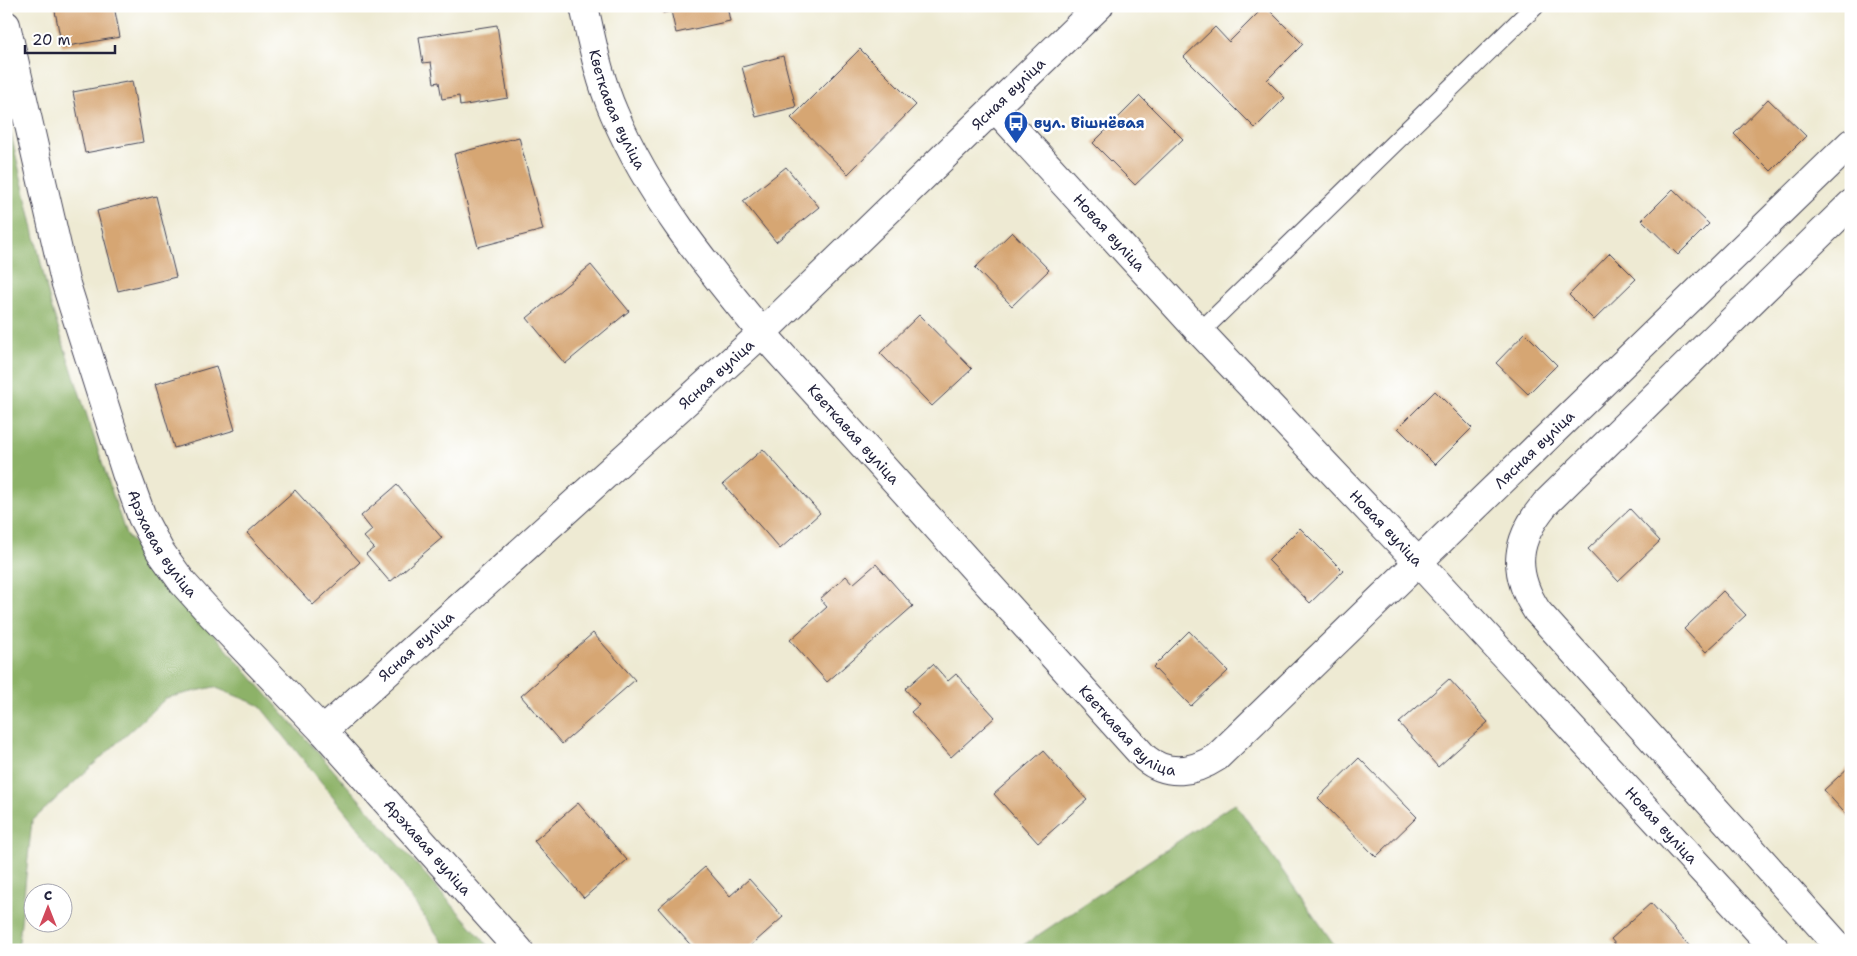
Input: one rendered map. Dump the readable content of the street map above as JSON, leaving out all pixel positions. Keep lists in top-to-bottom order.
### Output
{
  "streets": {
    "street": [
      "Ясная вуліца",
      "Кветкавая вуліца",
      "Новая вуліца",
      "Лясная вуліца",
      "Арэхавая вуліца"
    ]
  },
  "crossings": [
    ["Ясная вуліца", "Кветкавая вуліца"],
    ["Ясная вуліца", "Новая вуліца"],
    ["Ясная вуліца", "Арэхавая вуліца"],
    ["Кветкавая вуліца", "Лясная вуліца"],
    ["Новая вуліца", "Лясная вуліца"]
  ],
  "places": {
    "bus stop": ["вул. Вішнёвая"]
  },
  "scale_bar": "20 m",
  "north": "top"
}
